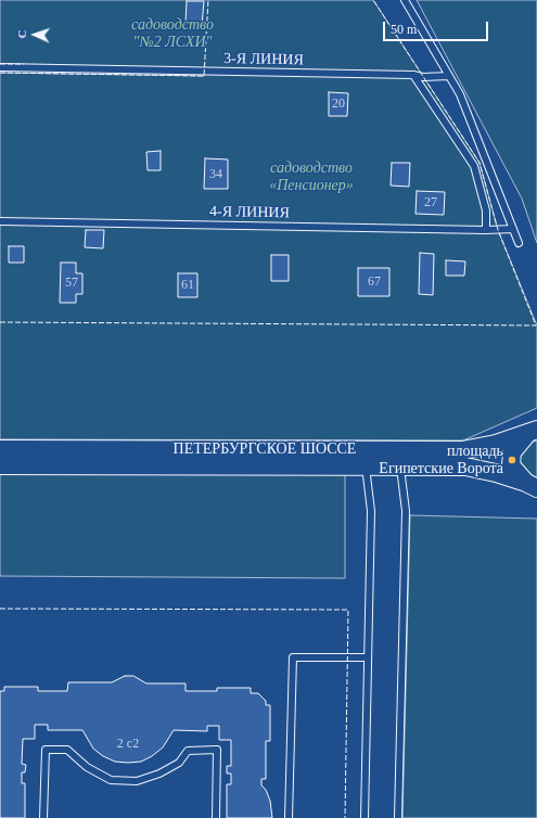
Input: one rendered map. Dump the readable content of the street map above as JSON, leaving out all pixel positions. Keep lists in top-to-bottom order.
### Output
{
  "streets": {
    "main road": ["ПЕТЕРБУРГСКОЕ ШОССЕ"],
    "lane": ["3-Я ЛИНИЯ", "4-Я ЛИНИЯ"]
  },
  "parks": ["садоводство \"№2 ЛСХИ\"", "садоводство «Пенсионер»"],
  "places": ["площадь Египетские Ворота"],
  "house_numbers": [
    "20",
    "34",
    "27",
    "67",
    "57",
    "61",
    "2 с2"
  ],
  "scale_bar": "50 m",
  "north": "left"
}
